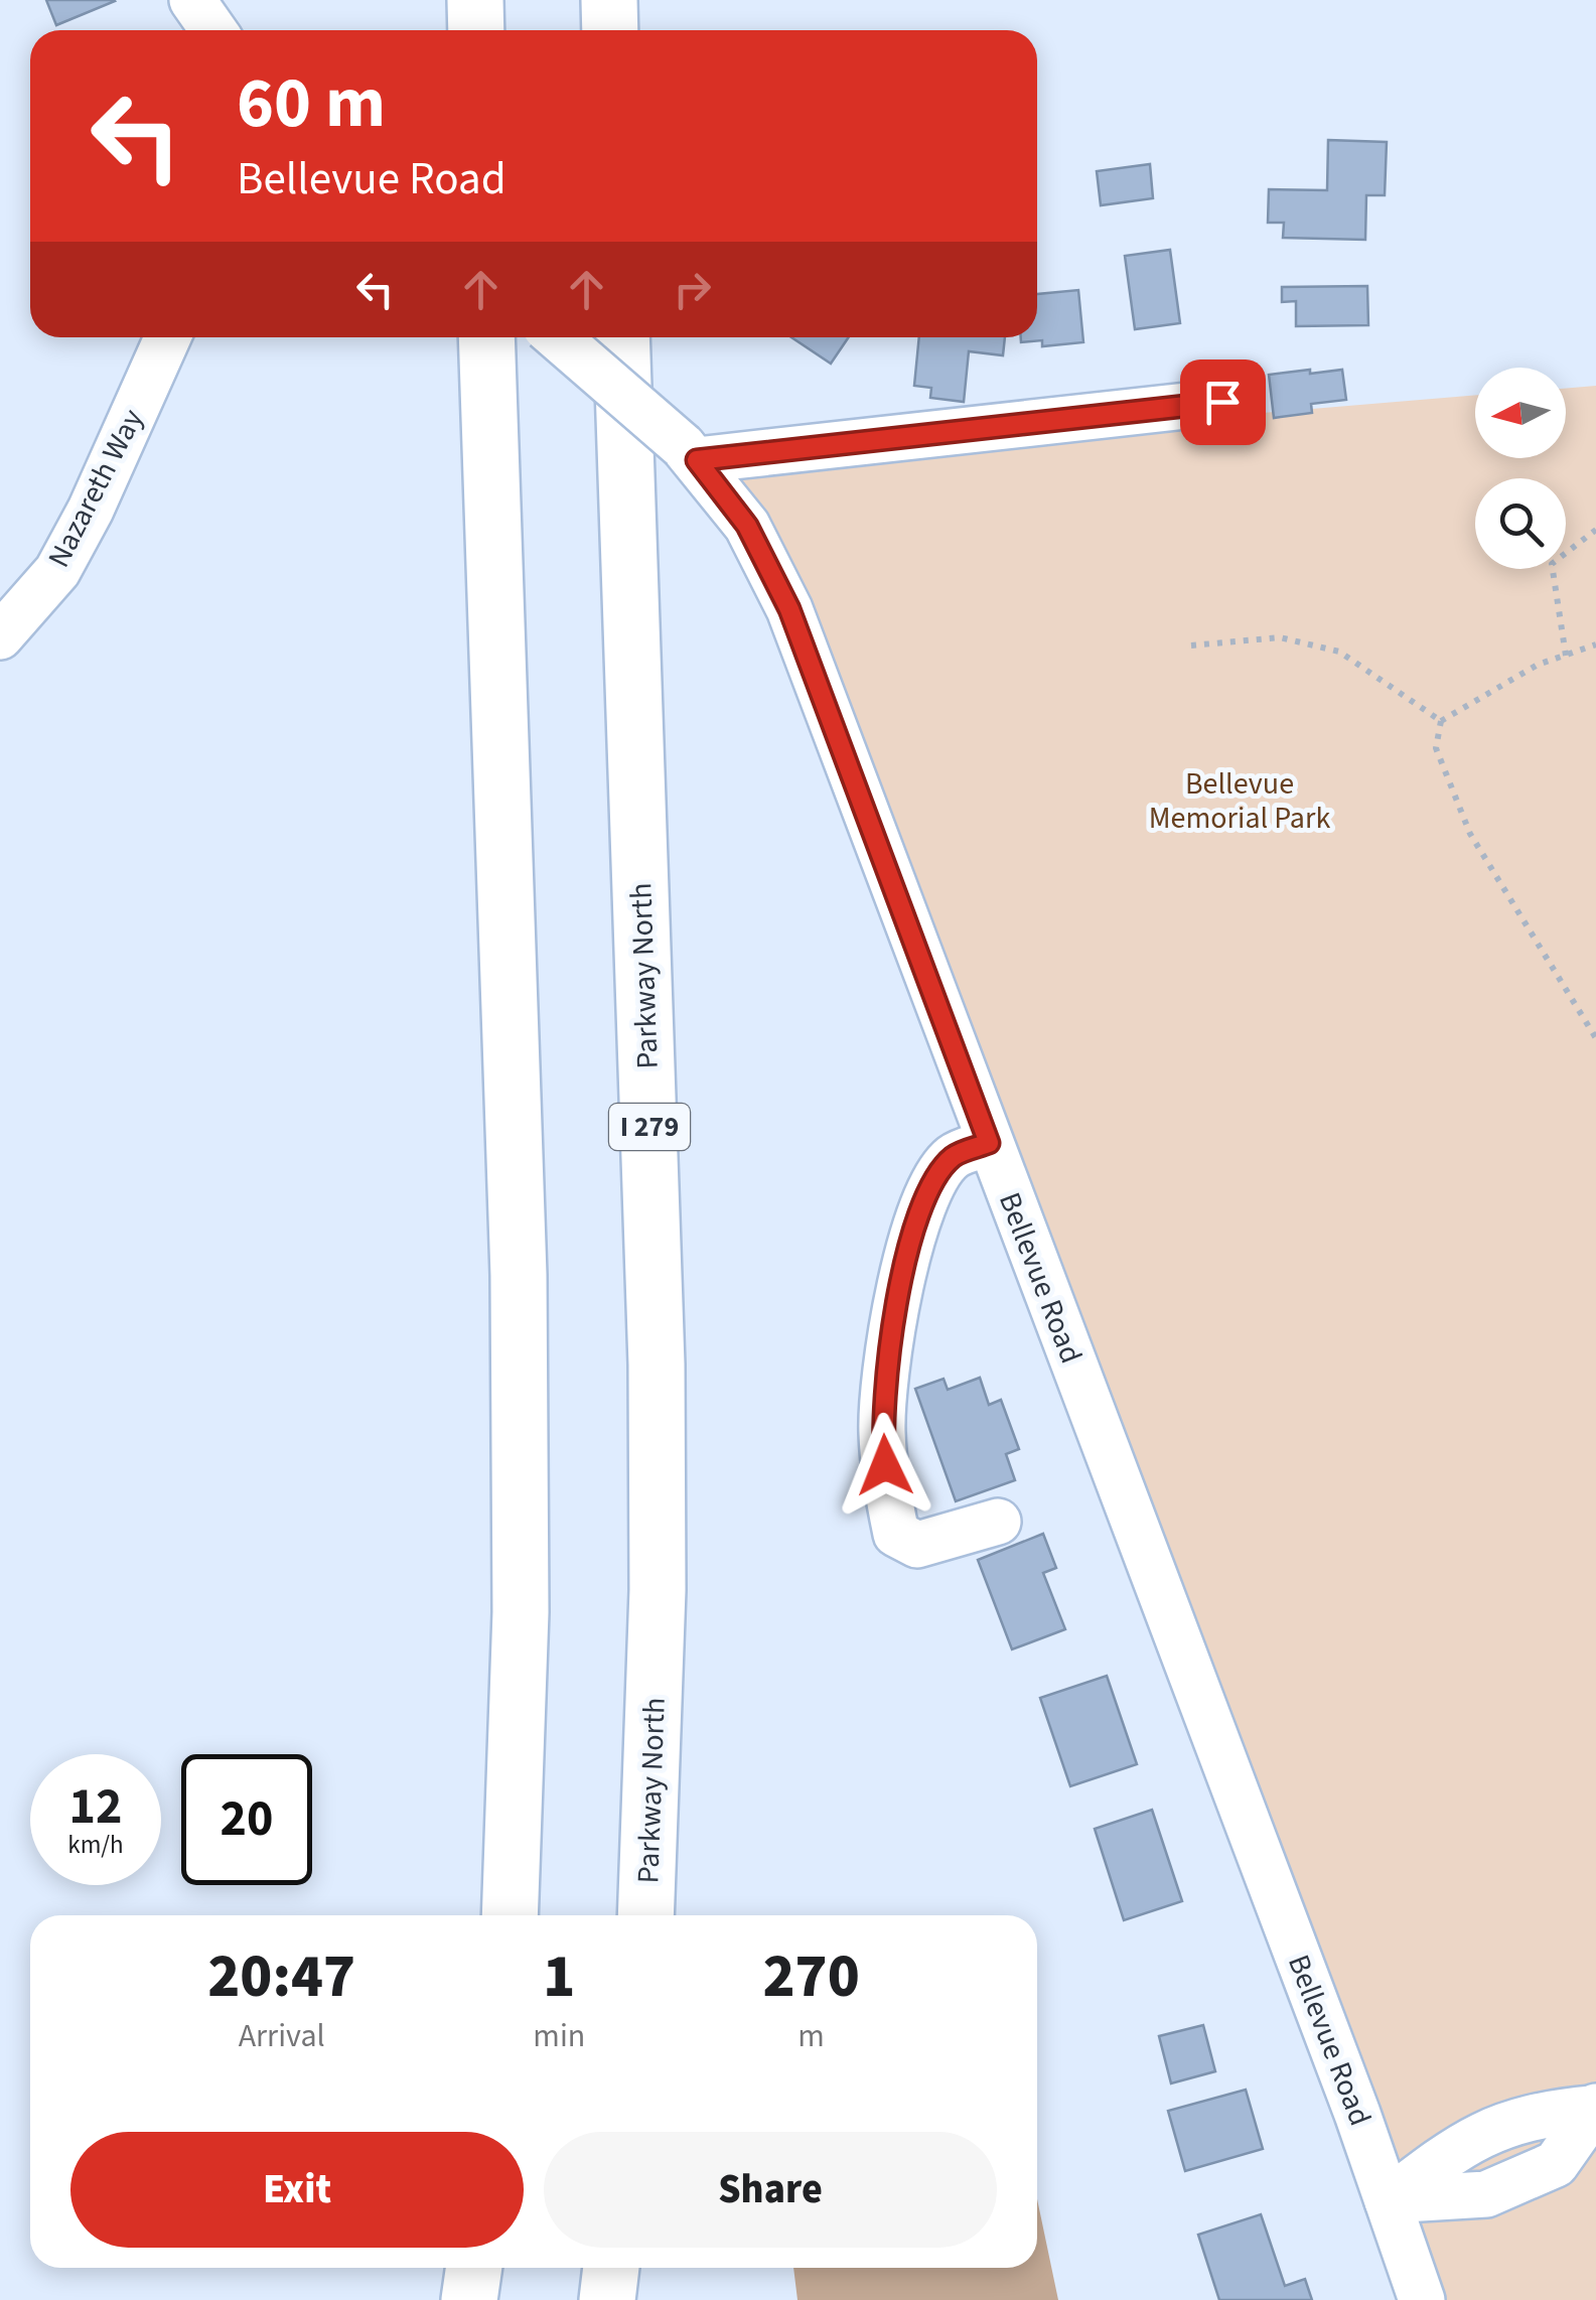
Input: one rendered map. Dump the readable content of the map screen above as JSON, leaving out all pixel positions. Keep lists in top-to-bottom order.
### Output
{
  "streets": {
    "highway": ["Parkway North", "I 279"],
    "street": ["Nazareth Way", "Bellevue Road"]
  },
  "parks": ["Bellevue Memorial Park"],
  "north": "left",
  "page": {
    "turn": ["60 m", "Bellevue Road"],
    "speed": "12 km/h",
    "limit": "20",
    "eta": [
      "20:47",
      "Arrival",
      "1",
      "min",
      "270",
      "m"
    ],
    "buttons": ["Exit", "Share"]
  }
}
